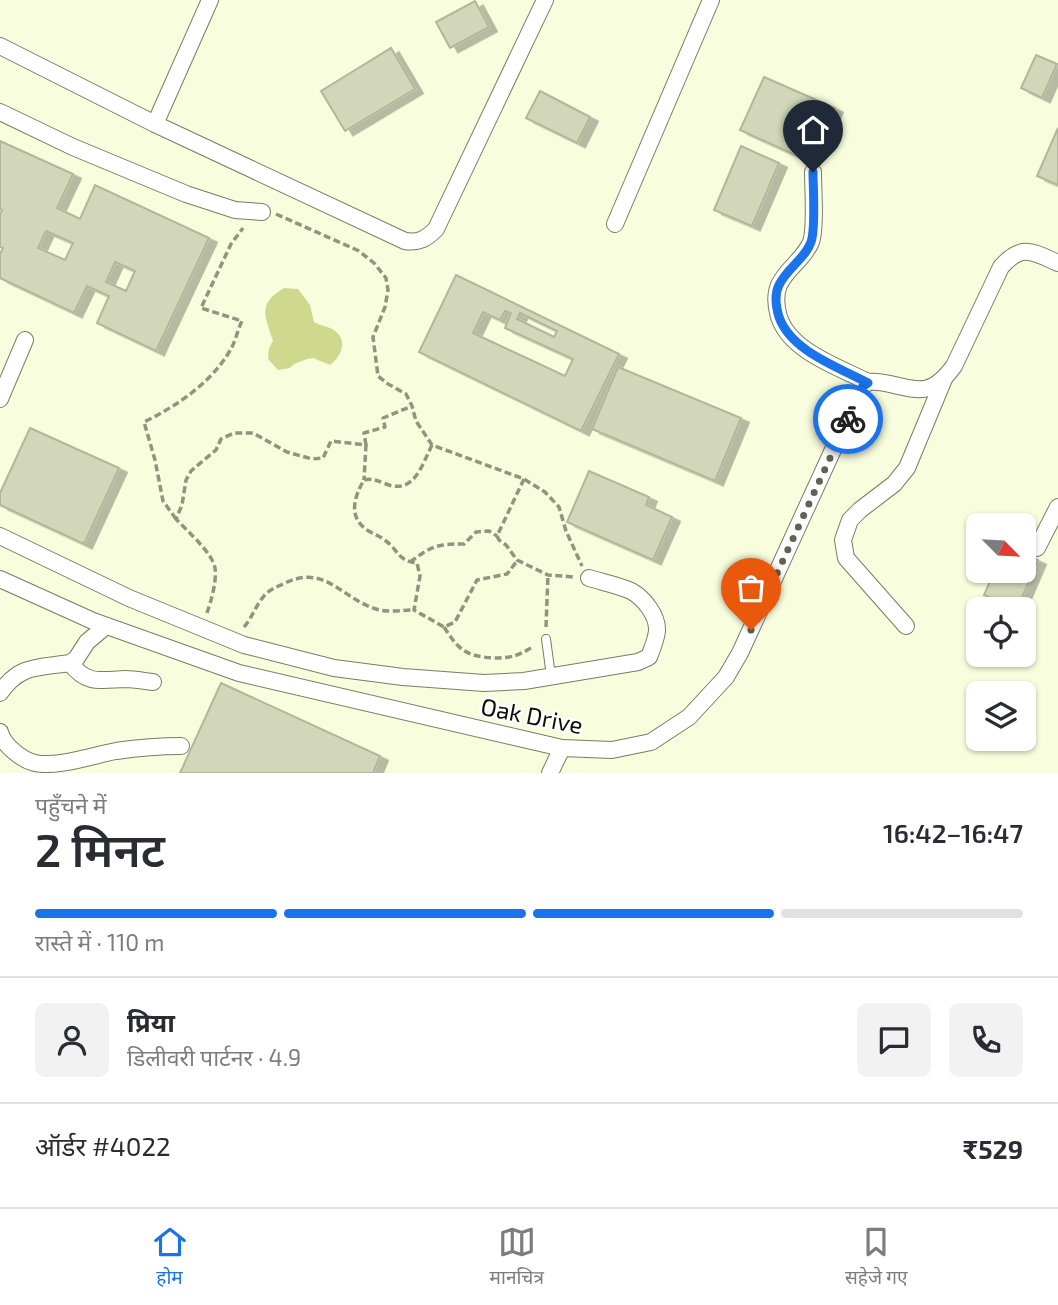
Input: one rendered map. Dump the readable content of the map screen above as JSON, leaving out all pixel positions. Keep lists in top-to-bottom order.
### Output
{
  "streets": {
    "street": ["Oak Drive"]
  },
  "north": "bottom right",
  "page": {
    "heading": ["2 मिनट", "पहुँचने में", "16:42–16:47"],
    "panel": [
      "प्रिया",
      "डिलीवरी पार्टनर · 4.9",
      "ऑर्डर #4022",
      "₹529"
    ],
    "bar": "रास्ते में · 110 m",
    "tabs": ["होम", "मानचित्र", "सहेजे गए"]
  }
}
